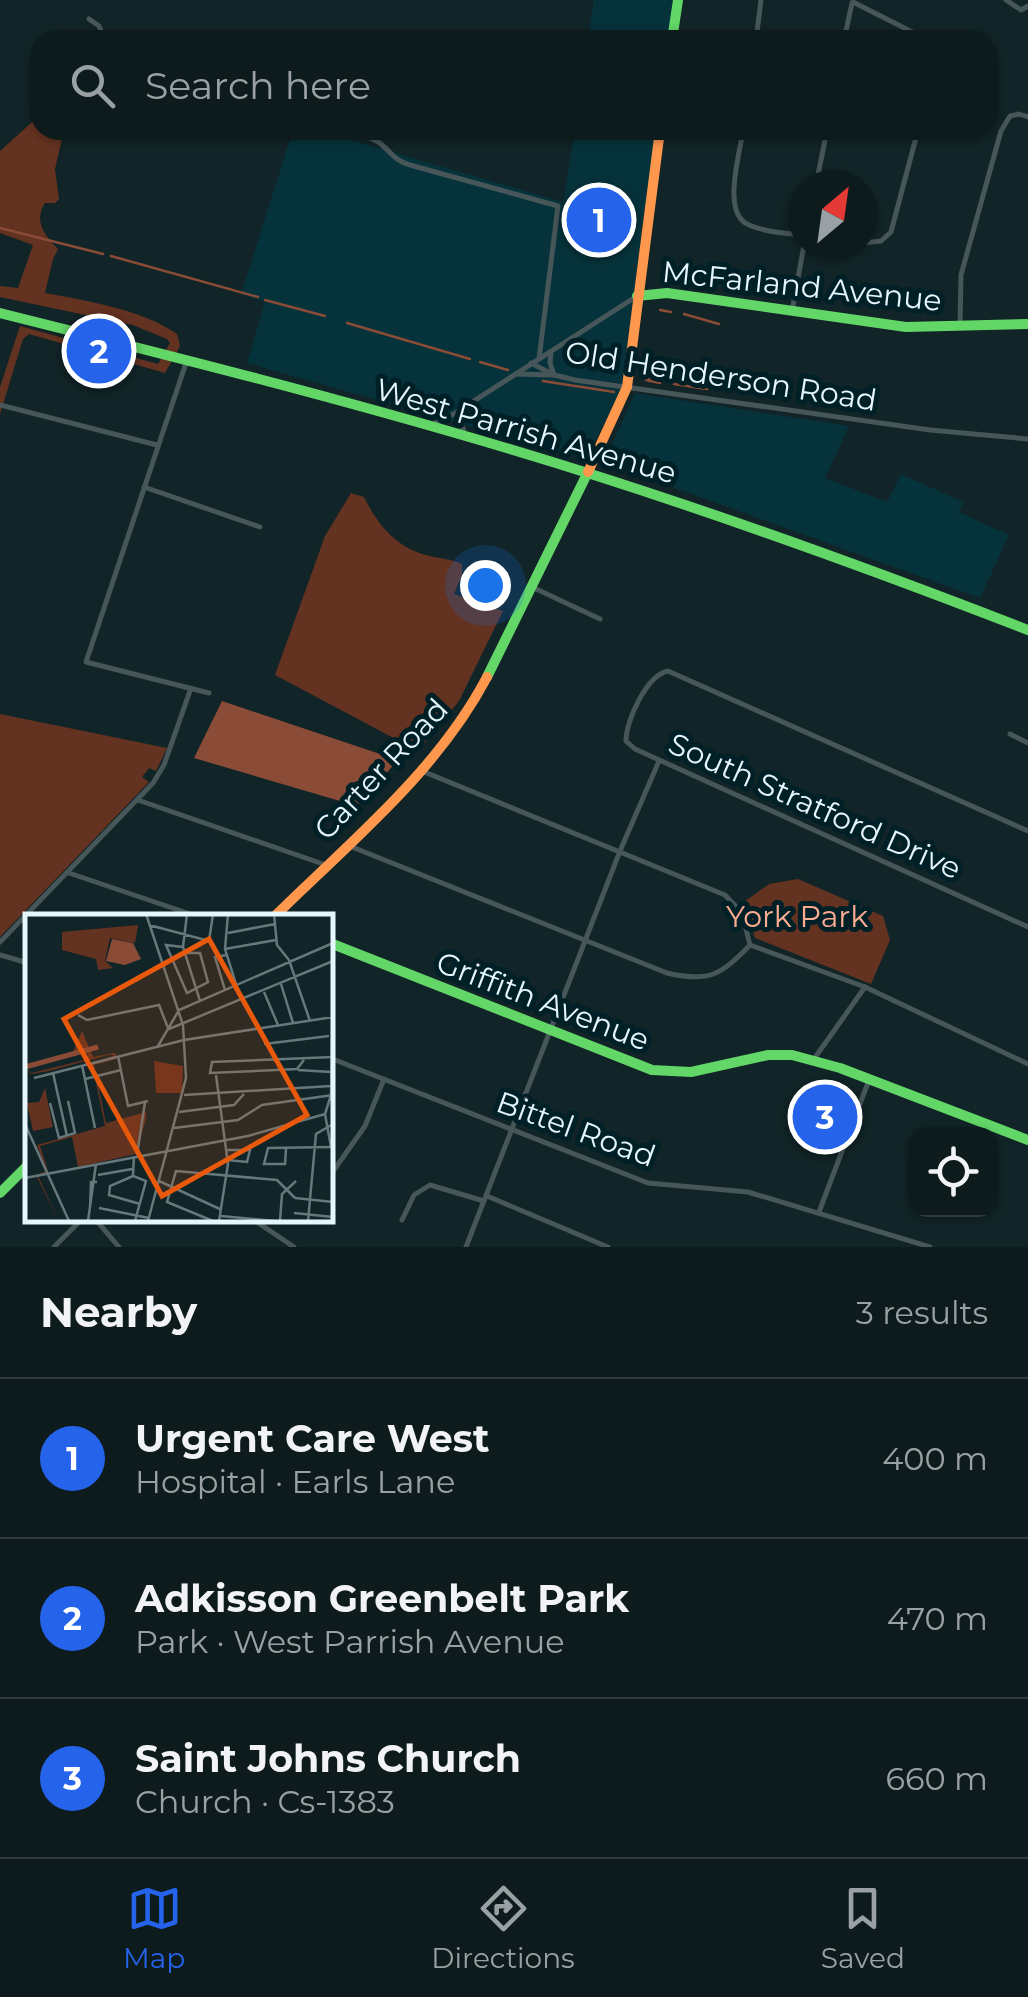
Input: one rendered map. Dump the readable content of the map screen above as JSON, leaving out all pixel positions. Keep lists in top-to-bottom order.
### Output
{
  "streets": {
    "main road": [
      "McFarland Avenue",
      "West Parrish Avenue",
      "Carter Road",
      "Griffith Avenue"
    ],
    "street": ["Old Henderson Road", "South Stratford Drive", "Bittel Road"]
  },
  "crossings": [
    ["McFarland Avenue", "Old Henderson Road"],
    ["McFarland Avenue", "Carter Road"],
    ["Old Henderson Road", "West Parrish Avenue"],
    ["Old Henderson Road", "Carter Road"],
    ["West Parrish Avenue", "Carter Road"]
  ],
  "parks": ["York Park"],
  "north": "top right",
  "page": {
    "search": "Search here",
    "pins": ["1", "2", "3"],
    "heading": ["Nearby", "3 results"],
    "list": [
      {
        "mark": "1",
        "name": "Urgent Care West",
        "note": "Hospital · Earls Lane",
        "value": "400 m"
      },
      {
        "mark": "2",
        "name": "Adkisson Greenbelt Park",
        "note": "Park · West Parrish Avenue",
        "value": "470 m"
      },
      {
        "mark": "3",
        "name": "Saint Johns Church",
        "note": "Church · Cs-1383",
        "value": "660 m"
      }
    ],
    "nav": ["Map", "Directions", "Saved"]
  }
}
